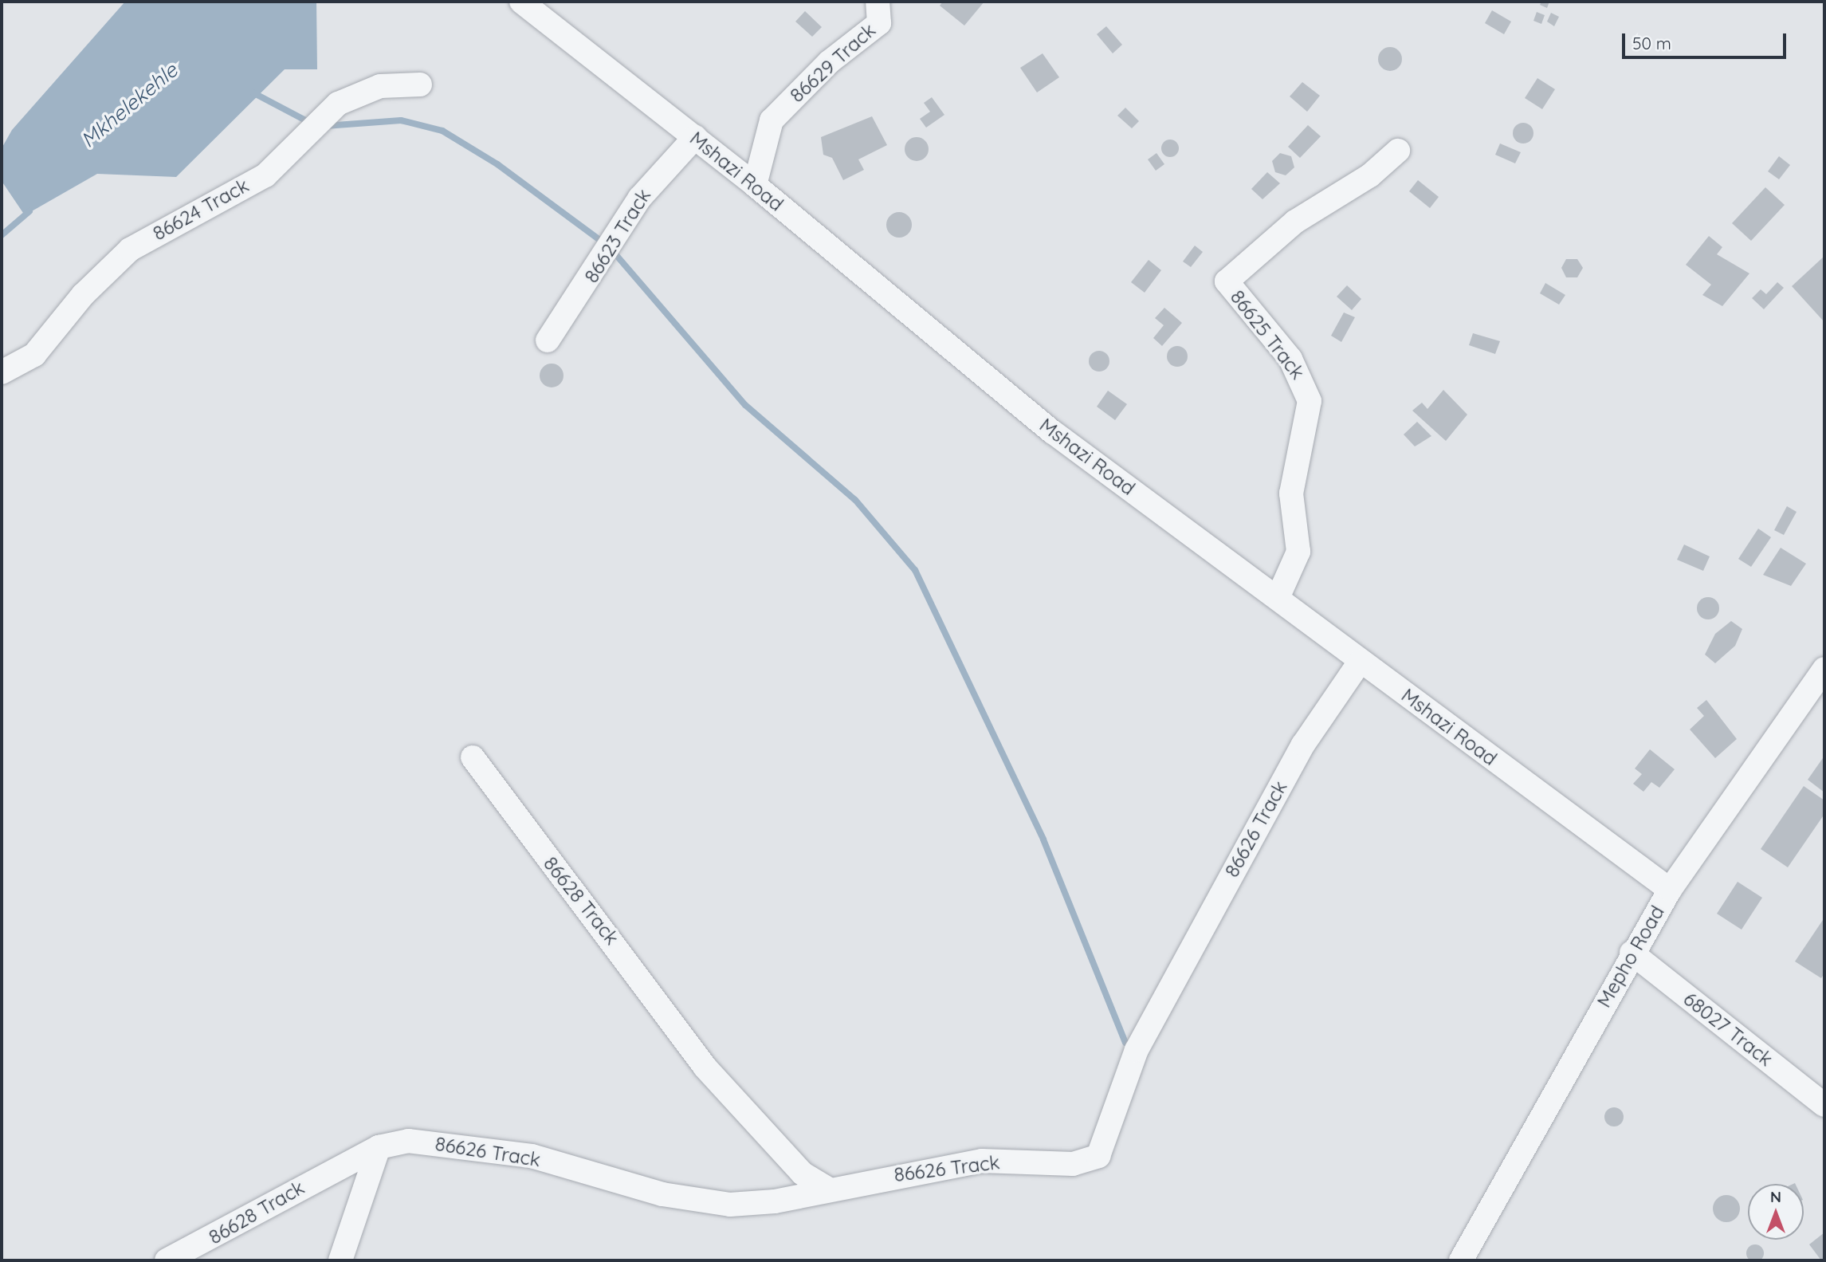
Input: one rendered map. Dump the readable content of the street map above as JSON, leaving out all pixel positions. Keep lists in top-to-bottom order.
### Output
{
  "streets": {
    "street": [
      "86629 Track",
      "Mshazi Road",
      "86624 Track",
      "86623 Track",
      "86625 Track",
      "86626 Track",
      "86628 Track",
      "Mepho Road",
      "68027 Track"
    ]
  },
  "crossings": [
    ["86629 Track", "Mshazi Road"],
    ["Mshazi Road", "86623 Track"],
    ["Mshazi Road", "86625 Track"],
    ["Mshazi Road", "86626 Track"],
    ["Mshazi Road", "Mepho Road"],
    ["86626 Track", "86628 Track"],
    ["Mepho Road", "68027 Track"]
  ],
  "water": ["Mkhelekehle"],
  "scale_bar": "50 m",
  "north": "top"
}
